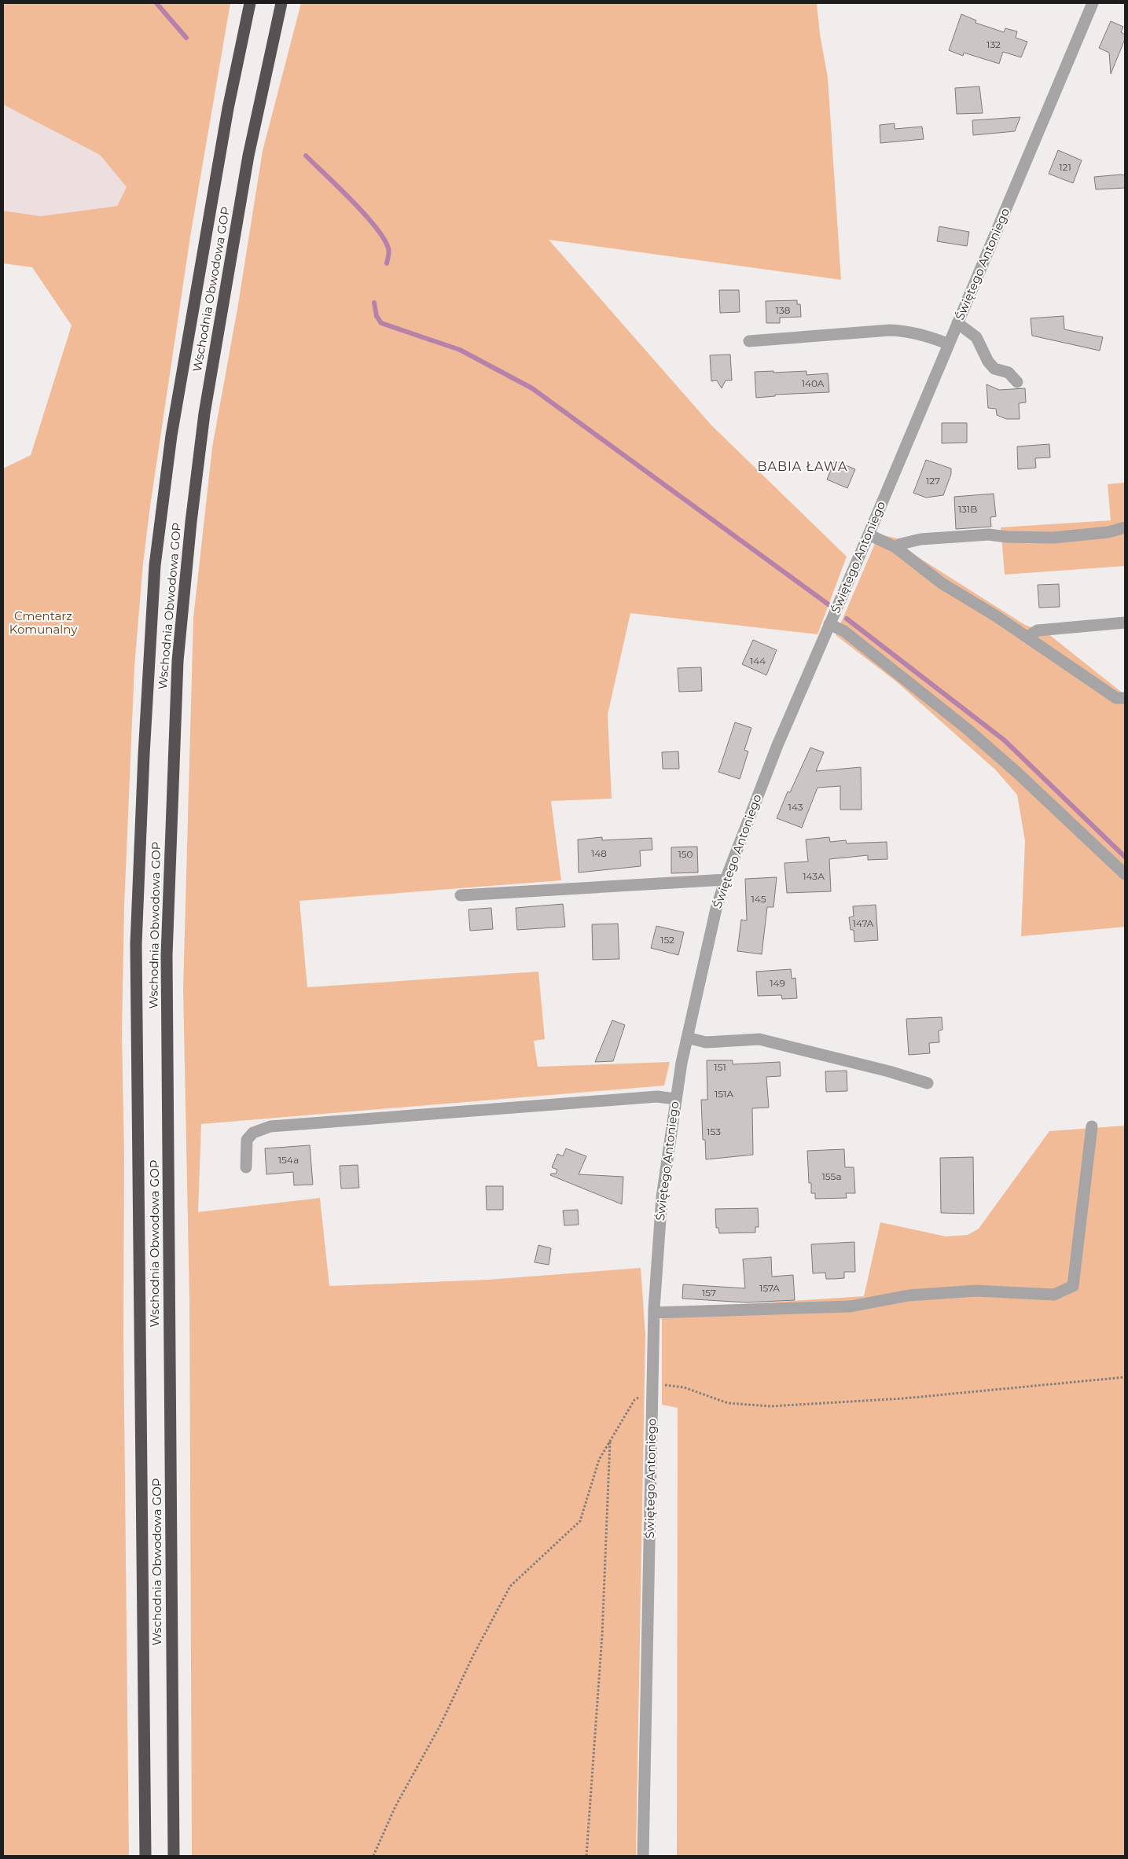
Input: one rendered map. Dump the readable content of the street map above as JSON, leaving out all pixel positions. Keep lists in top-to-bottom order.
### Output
{
  "streets": {
    "highway": ["Wschodnia Obwodowa GOP"],
    "street": ["Świętego Antoniego"]
  },
  "districts": ["BABIA ŁAWA"],
  "parks": ["Cmentarz Komunalny"],
  "house_numbers": [
    "132",
    "121",
    "138",
    "140A",
    "127",
    "131B",
    "144",
    "143",
    "148",
    "150",
    "143A",
    "145",
    "147A",
    "152",
    "149",
    "151",
    "151A",
    "153",
    "154a",
    "155a",
    "157A",
    "157"
  ]
}
